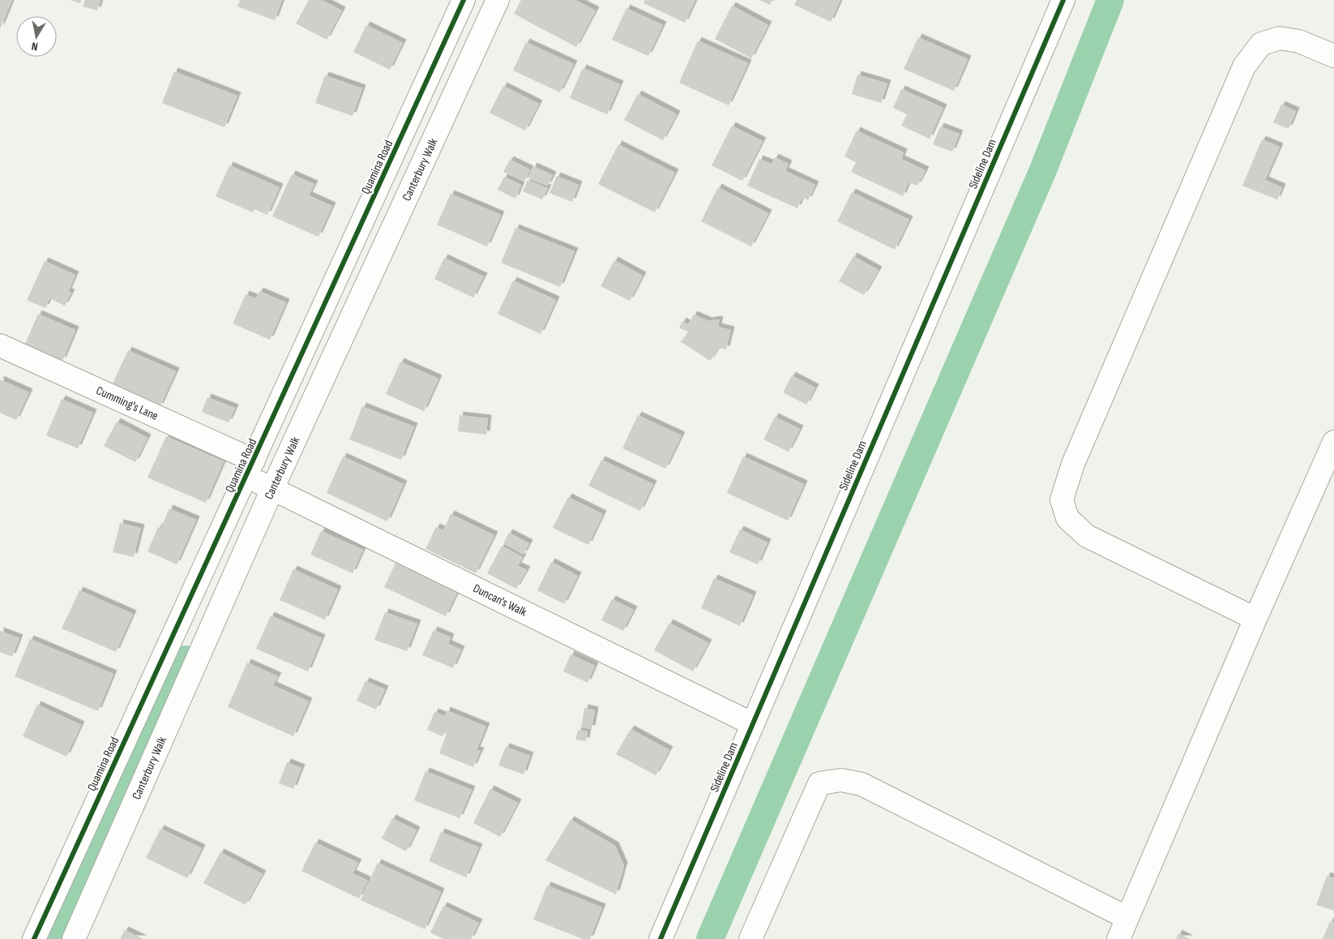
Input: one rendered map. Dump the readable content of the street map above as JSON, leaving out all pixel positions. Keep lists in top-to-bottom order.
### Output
{
  "streets": {
    "street": [
      "Sideline Dam",
      "Quamina Road",
      "Canterbury Walk",
      "Cumming's Lane",
      "Duncan's Walk"
    ]
  },
  "crossings": [
    ["Sideline Dam", "Duncan's Walk"],
    ["Quamina Road", "Canterbury Walk"],
    ["Quamina Road", "Cumming's Lane"],
    ["Quamina Road", "Duncan's Walk"],
    ["Canterbury Walk", "Cumming's Lane"],
    ["Canterbury Walk", "Duncan's Walk"],
    ["Cumming's Lane", "Duncan's Walk"]
  ],
  "north": "bottom"
}
